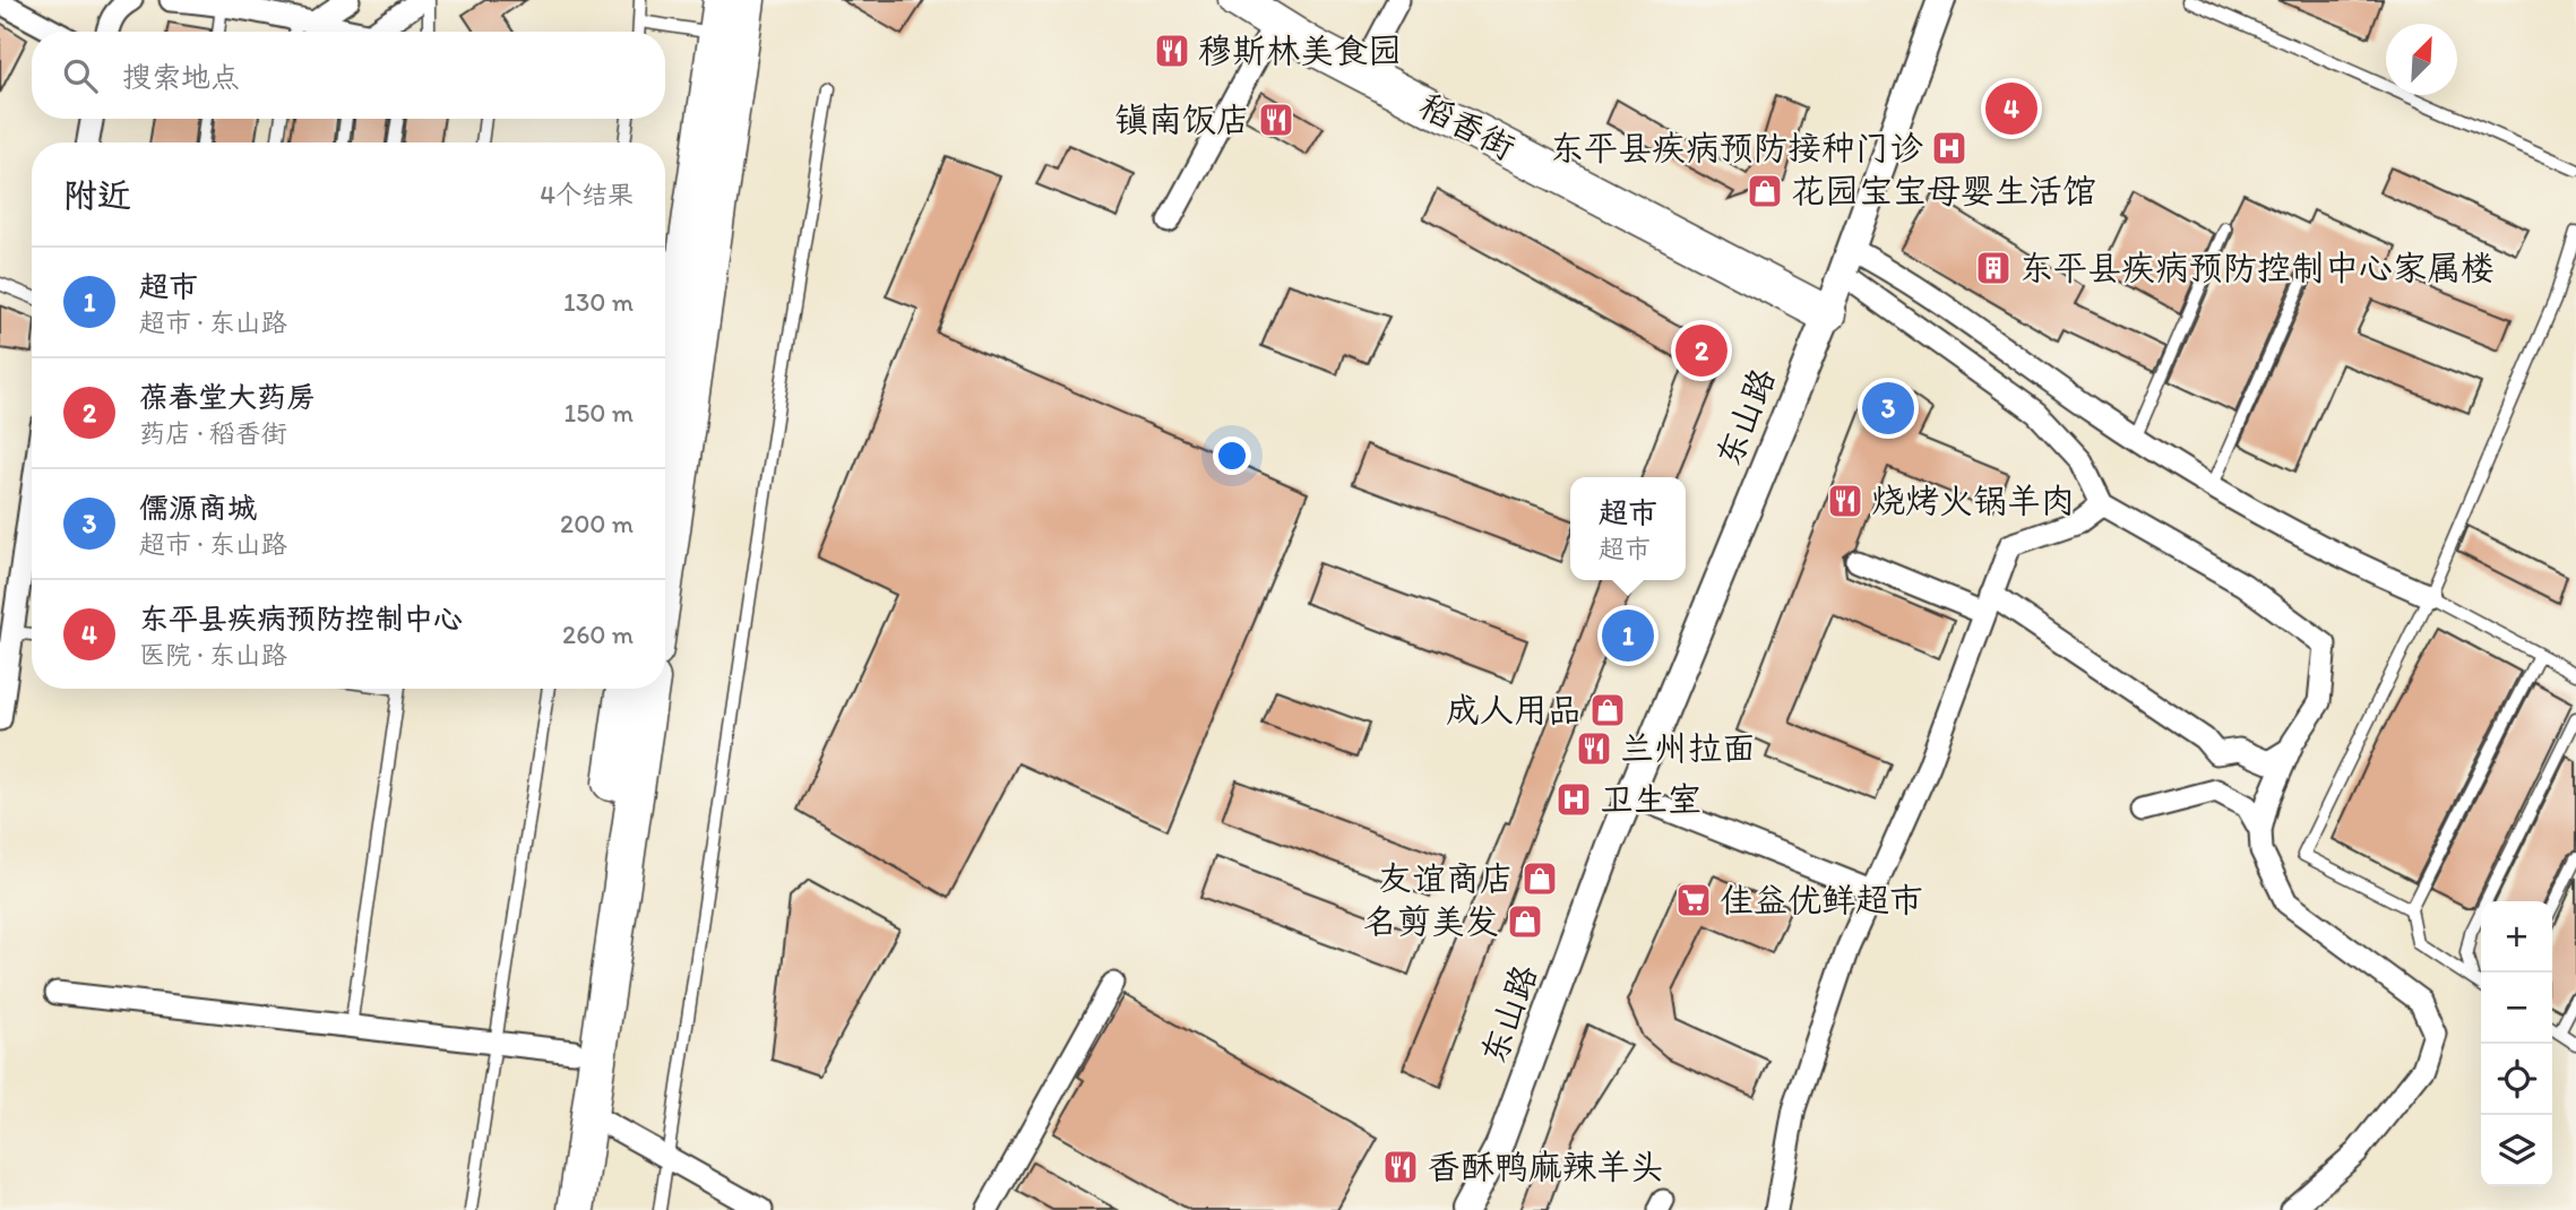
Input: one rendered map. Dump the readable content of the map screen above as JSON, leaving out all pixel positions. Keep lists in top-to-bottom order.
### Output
{
  "streets": {
    "main road": ["稻香街"],
    "street": ["东山路"]
  },
  "crossings": [
    ["稻香街", "东山路"]
  ],
  "places": {
    "restaurant": [
      "穆斯林美食园",
      "镇南饭店",
      "烧烤火锅羊肉",
      "兰州拉面",
      "香酥鸭麻辣羊头"
    ],
    "hospital": ["东平县疾病预防接种门诊", "卫生室"],
    "shop": [
      "花园宝宝母婴生活馆",
      "成人用品",
      "友谊商店",
      "名剪美发"
    ],
    "building": ["东平县疾病预防控制中心家属楼"],
    "supermarket": ["佳益优鲜超市"]
  },
  "north": "top right",
  "page": {
    "search": "搜索地点",
    "pins": [
      "4",
      "2",
      "3",
      "1"
    ],
    "heading": ["附近", "4个结果"],
    "list": [
      {
        "mark": "1",
        "name": "超市",
        "note": "超市 · 东山路",
        "value": "130 m"
      },
      {
        "mark": "2",
        "name": "葆春堂大药房",
        "note": "药店 · 稻香街",
        "value": "150 m"
      },
      {
        "mark": "3",
        "name": "儒源商城",
        "note": "超市 · 东山路",
        "value": "200 m"
      },
      {
        "mark": "4",
        "name": "东平县疾病预防控制中心",
        "note": "医院 · 东山路",
        "value": "260 m"
      }
    ],
    "popup": ["超市", "超市"],
    "map_buttons": ["+", "−"]
  }
}
